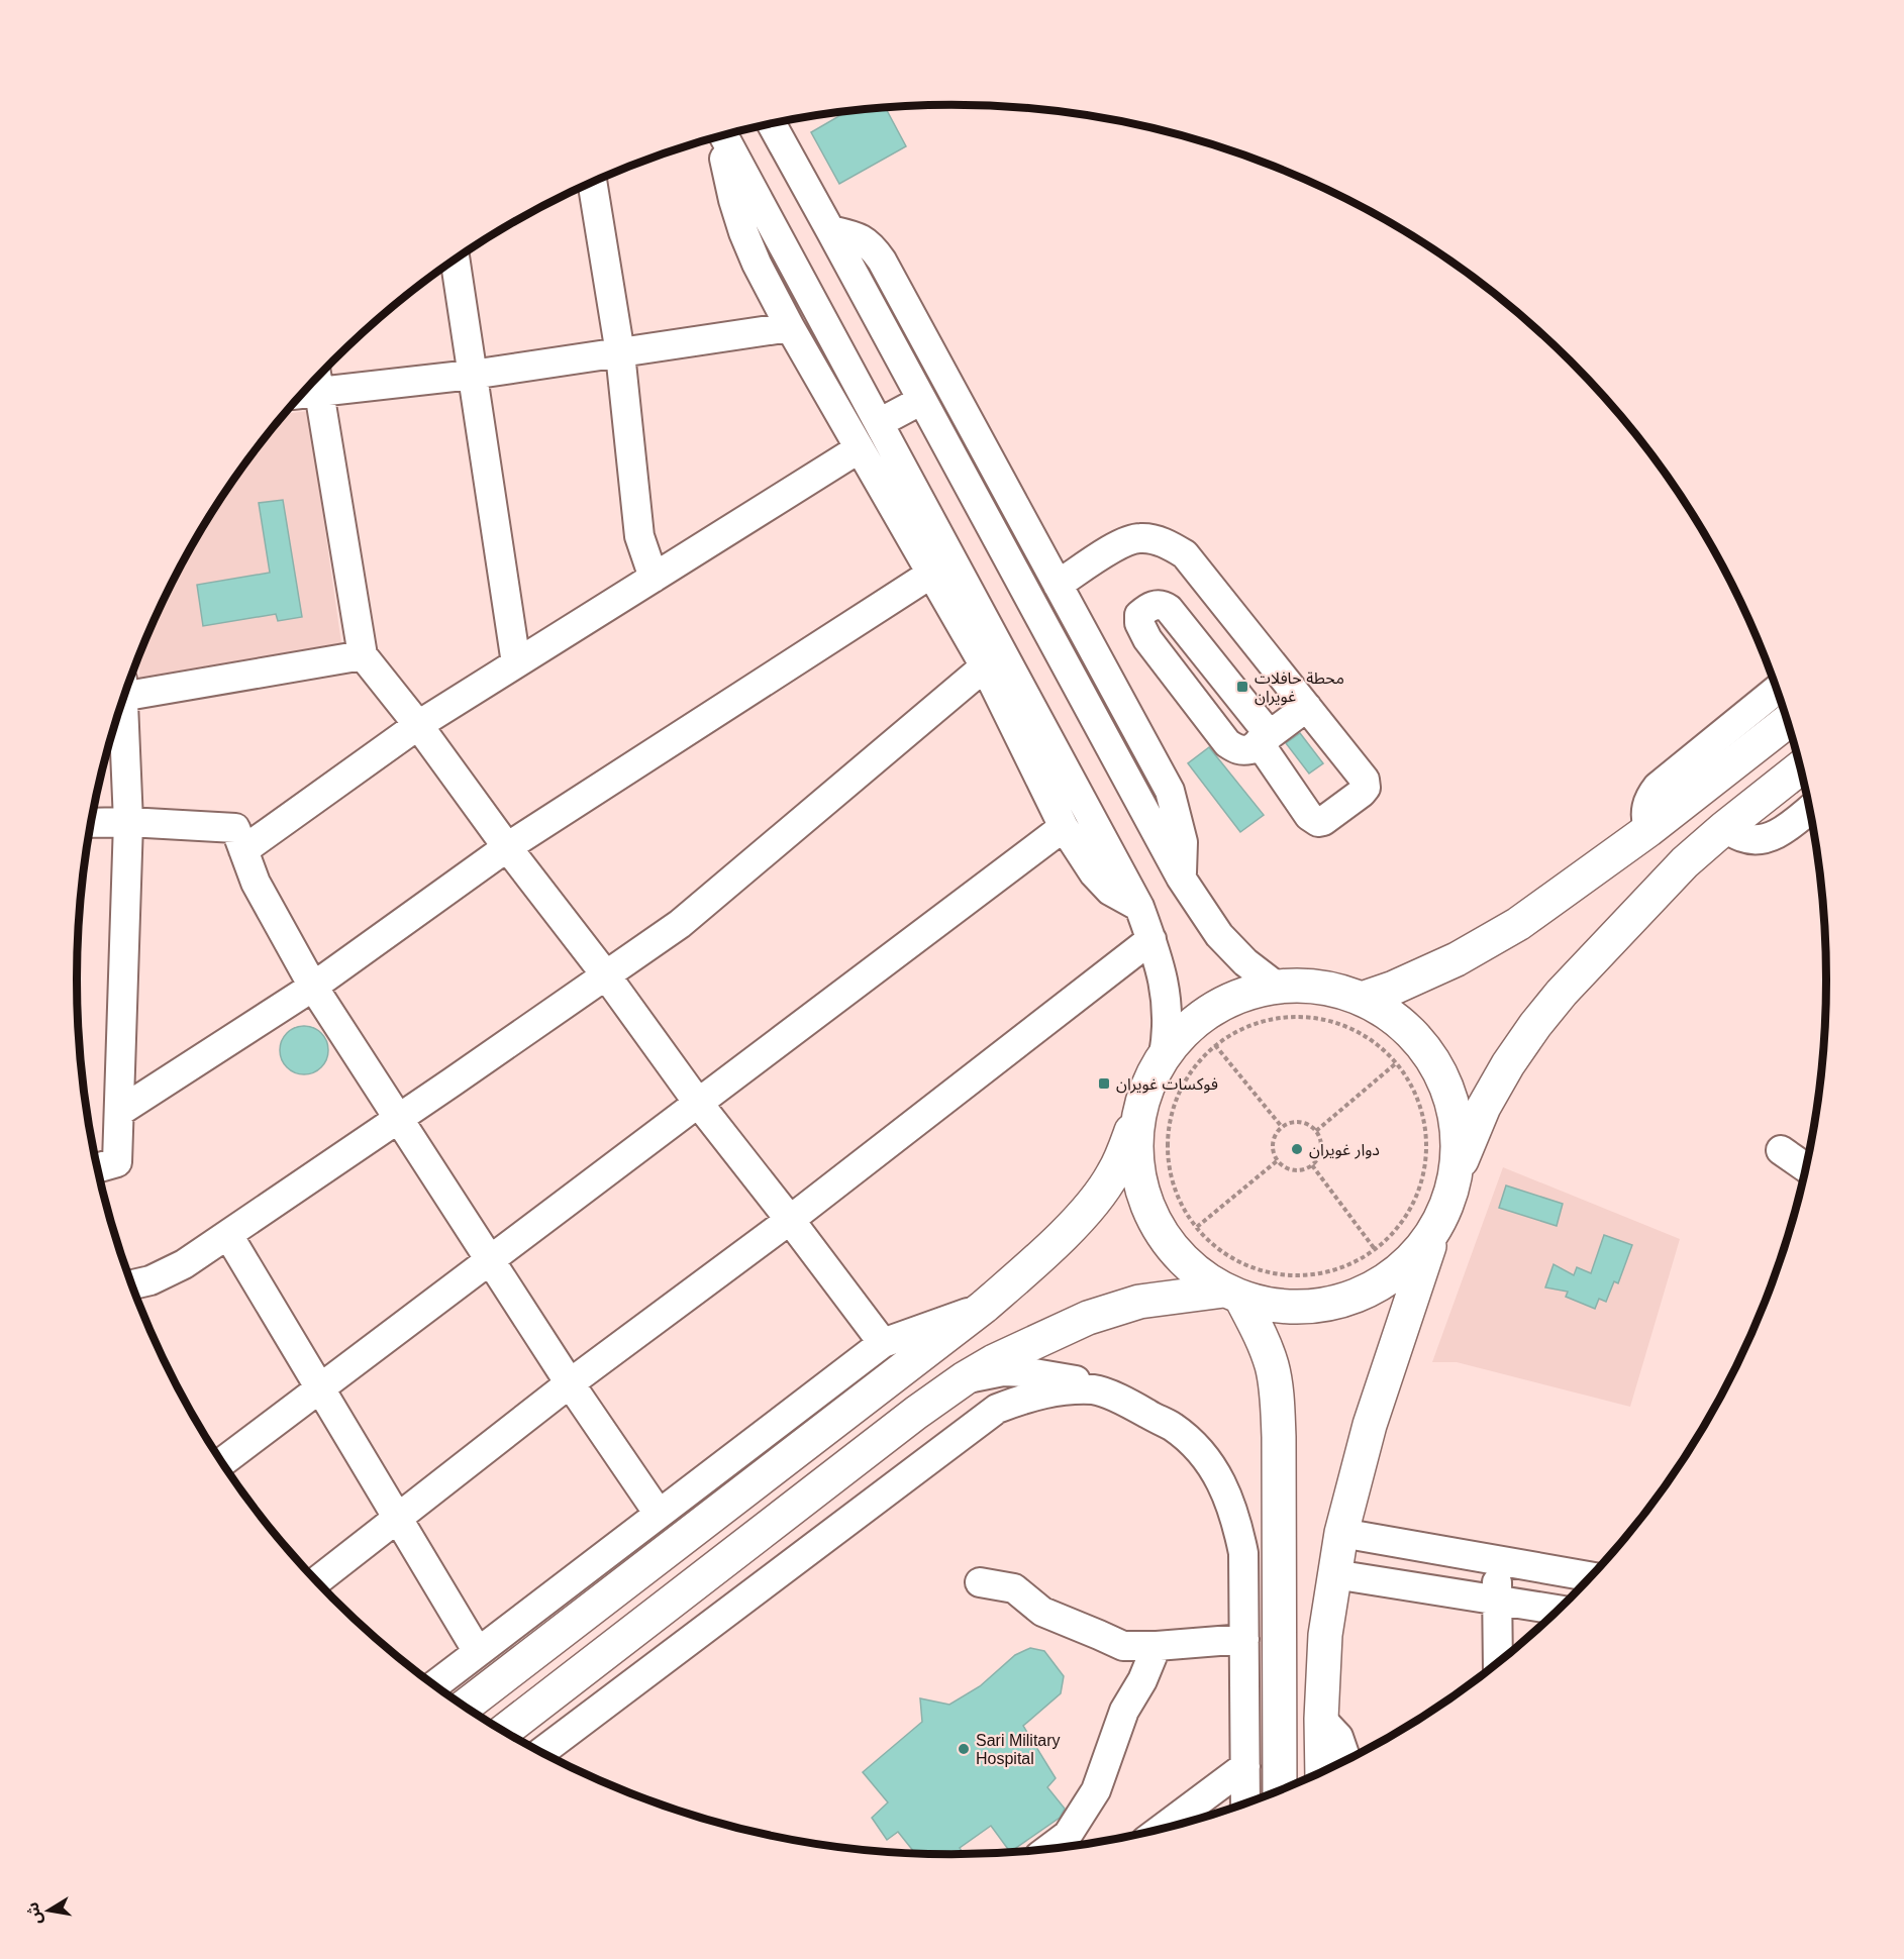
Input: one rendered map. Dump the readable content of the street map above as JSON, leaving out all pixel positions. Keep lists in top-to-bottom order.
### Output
{
  "places": {
    "transit": ["محطة حافلات غويران", "فوكسات غويران"],
    "other": ["دوار غويران", "Sari Military Hospital"]
  },
  "north": "left"
}
